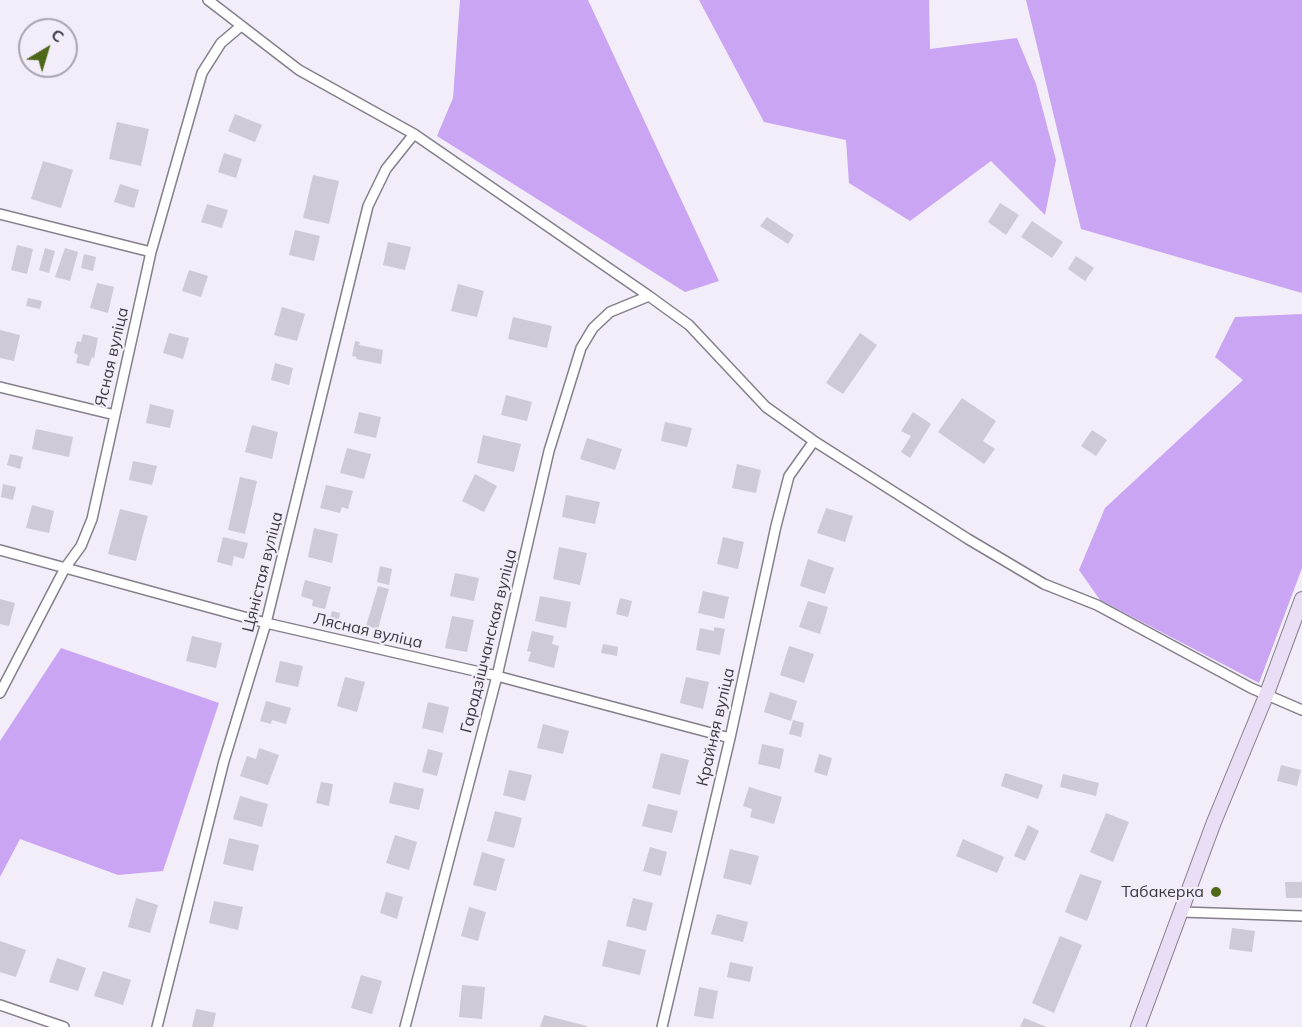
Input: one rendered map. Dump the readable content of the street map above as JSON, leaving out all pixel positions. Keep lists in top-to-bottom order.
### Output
{
  "streets": {
    "street": [
      "Ясная вуліца",
      "Цяністая вуліца",
      "Лясная вуліца",
      "Гарадзішчанская вуліца",
      "Крайняя вуліца"
    ]
  },
  "crossings": [
    ["Ясная вуліца", "Лясная вуліца"],
    ["Цяністая вуліца", "Лясная вуліца"],
    ["Лясная вуліца", "Гарадзішчанская вуліца"],
    ["Лясная вуліца", "Крайняя вуліца"]
  ],
  "places": ["Табакерка"],
  "north": "top right"
}
